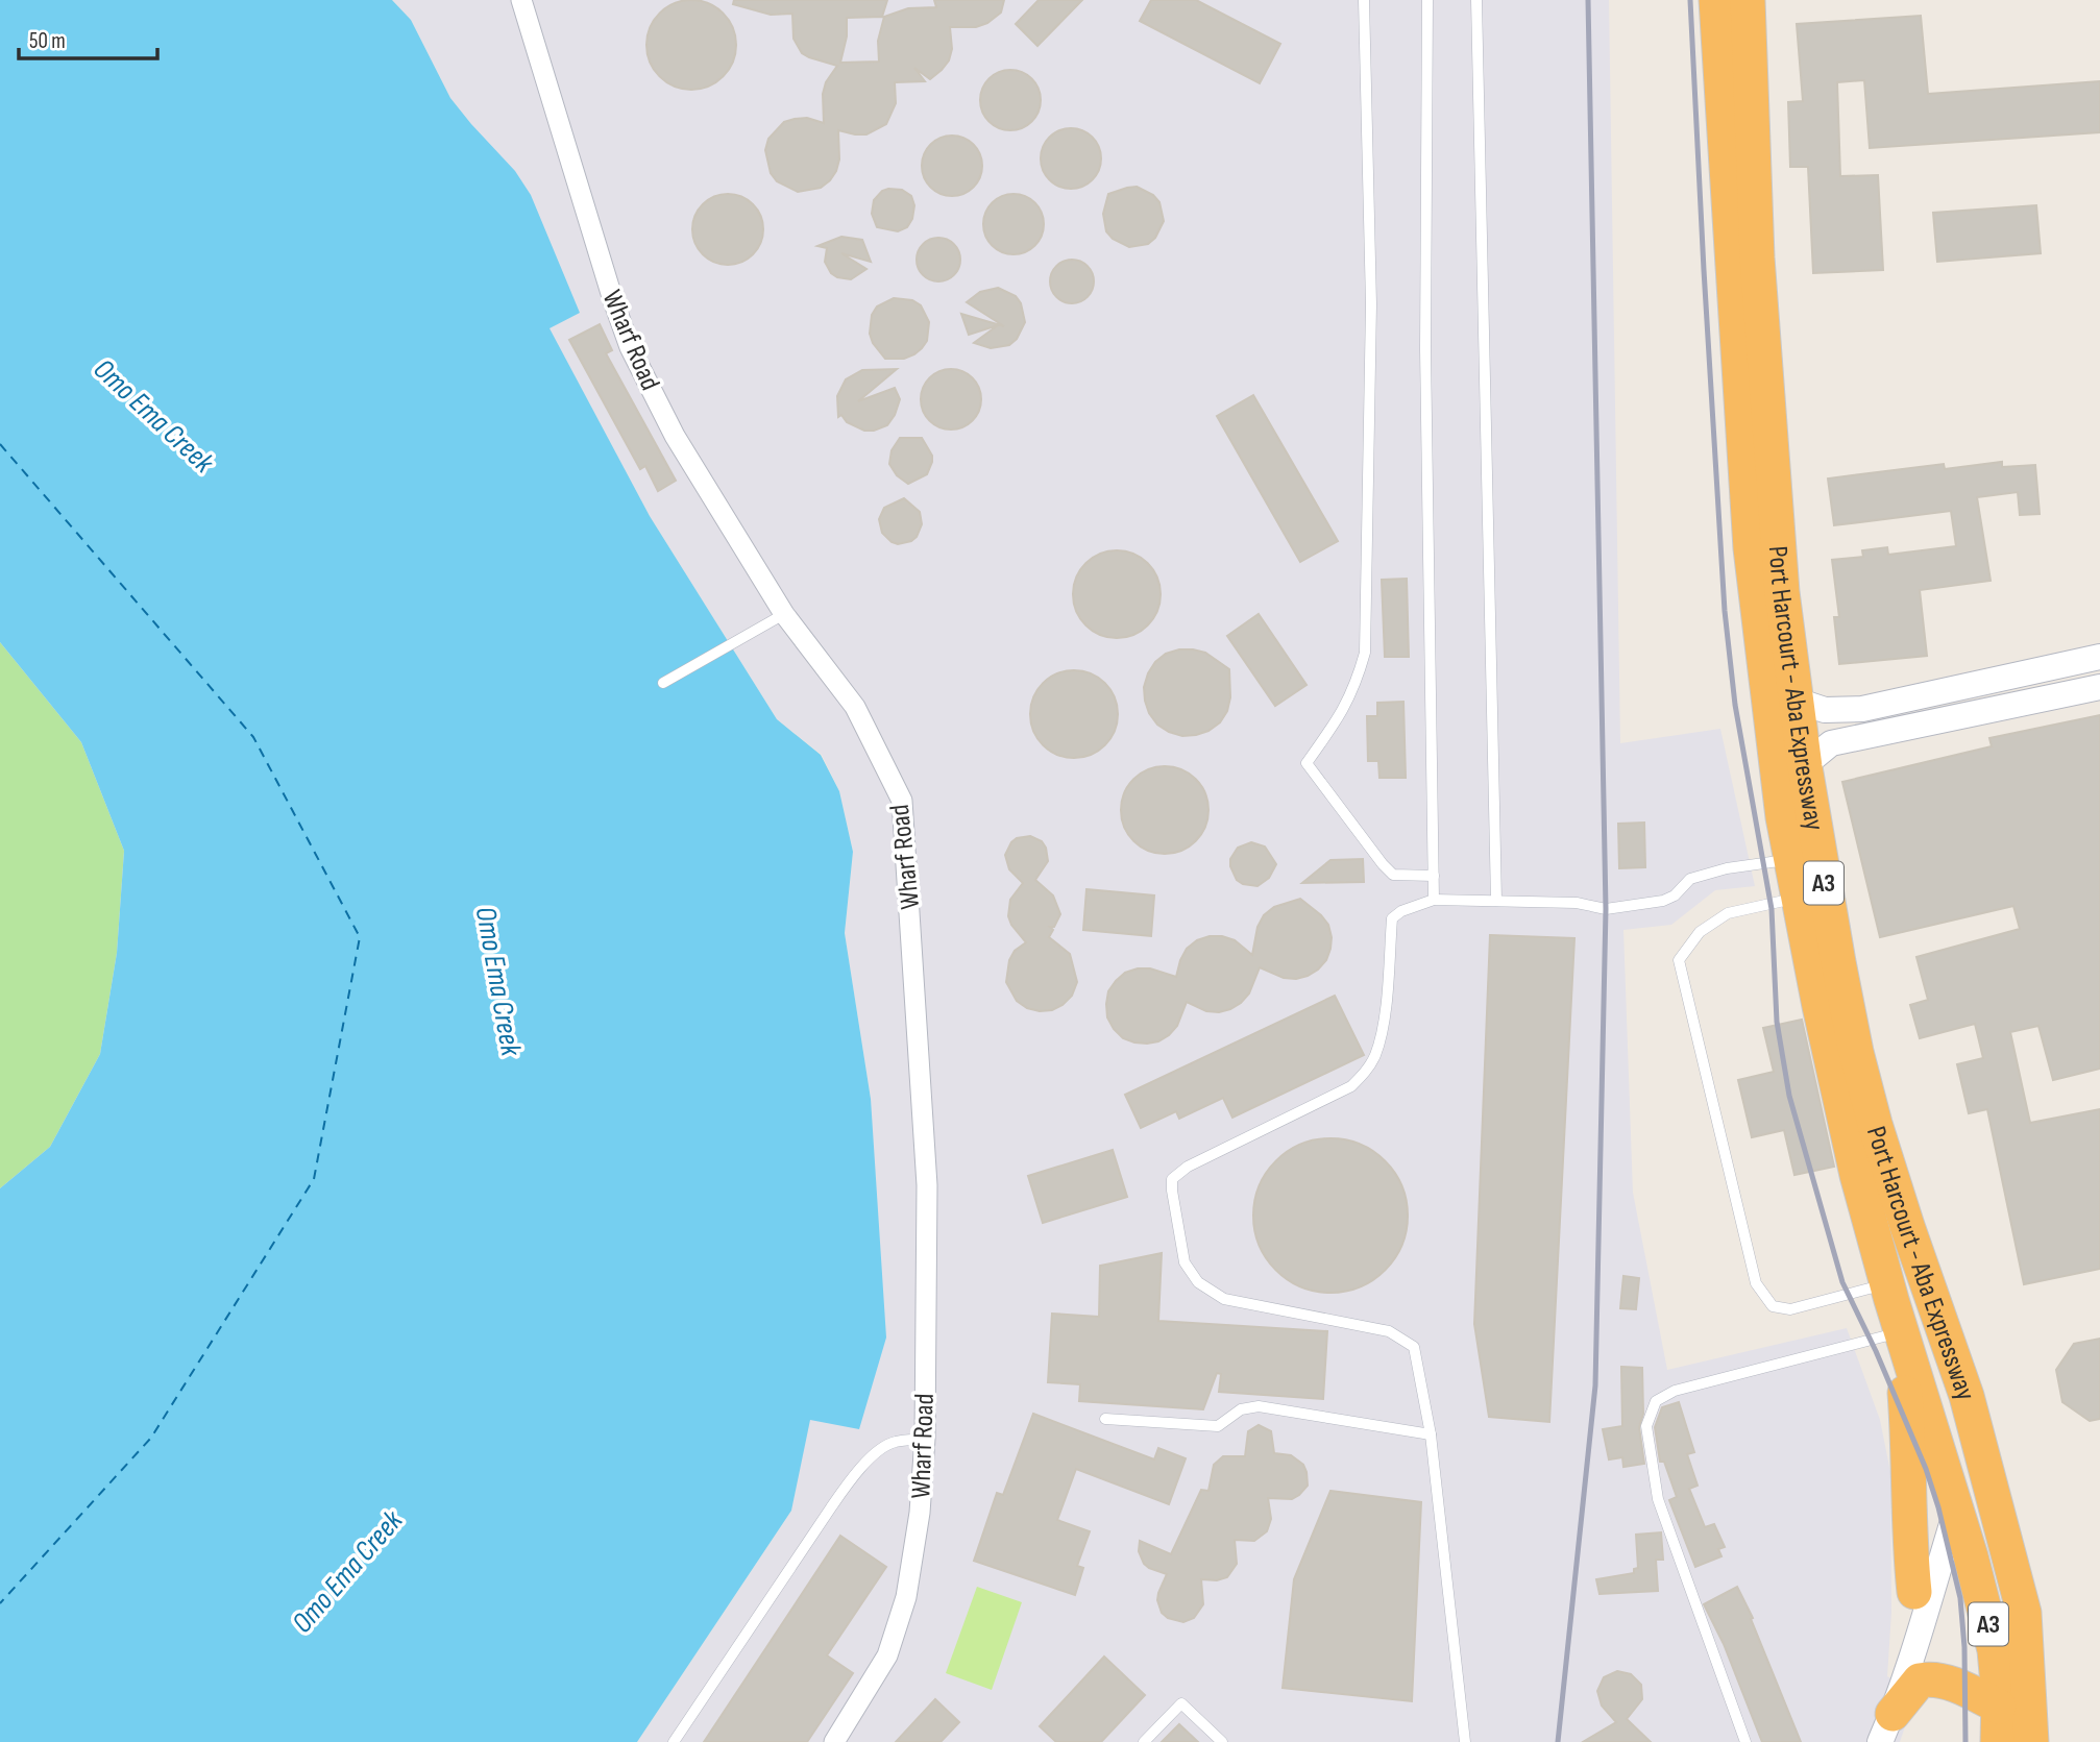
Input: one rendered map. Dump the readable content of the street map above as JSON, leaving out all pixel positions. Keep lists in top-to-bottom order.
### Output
{
  "streets": {
    "highway": ["Port Harcourt - Aba Expressway", "A3"],
    "street": ["Wharf Road"]
  },
  "water": ["Omo Ema Creek"],
  "scale_bar": "50 m"
}
